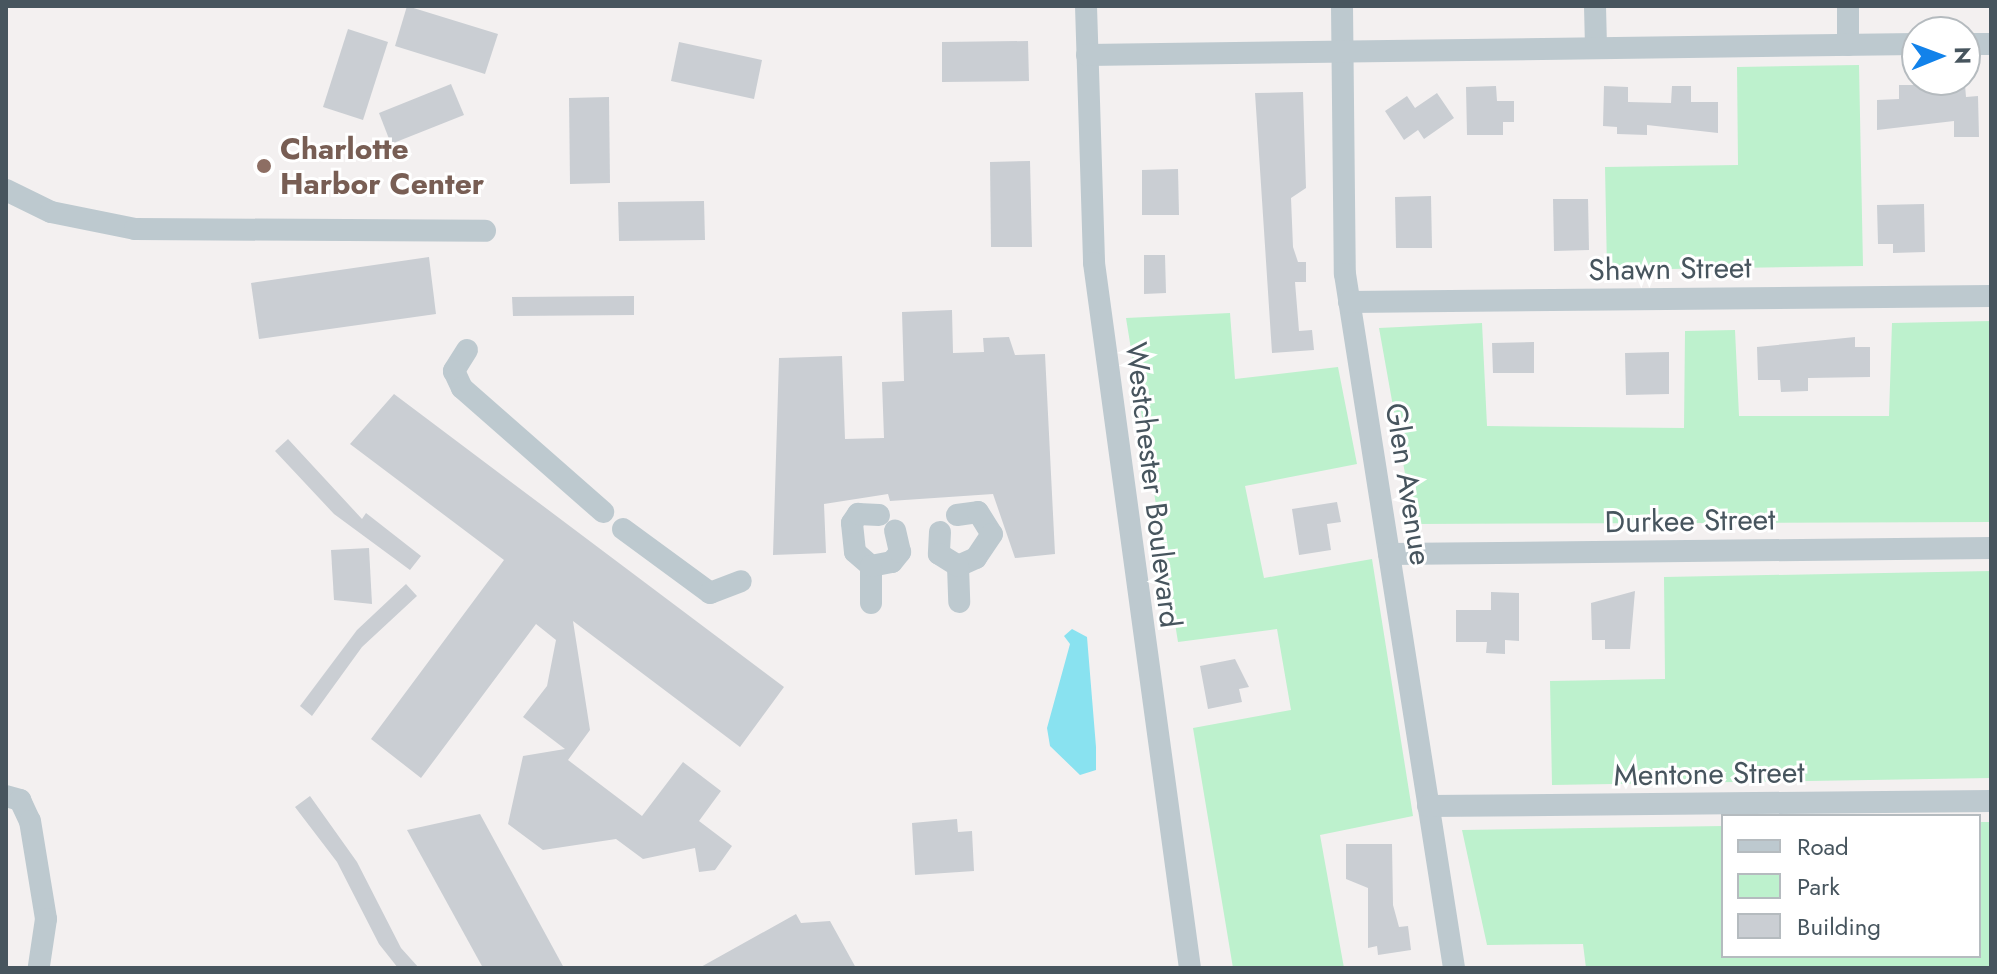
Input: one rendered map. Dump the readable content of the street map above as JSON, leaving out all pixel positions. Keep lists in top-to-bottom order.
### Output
{
  "streets": {
    "street": [
      "Shawn Street",
      "Glen Avenue",
      "Westchester Boulevard",
      "Durkee Street",
      "Mentone Street"
    ]
  },
  "crossings": [
    ["Shawn Street", "Glen Avenue"],
    ["Glen Avenue", "Durkee Street"],
    ["Glen Avenue", "Mentone Street"]
  ],
  "places": ["Charlotte Harbor Center"],
  "legend": ["Road", "Park", "Building"],
  "north": "right"
}
